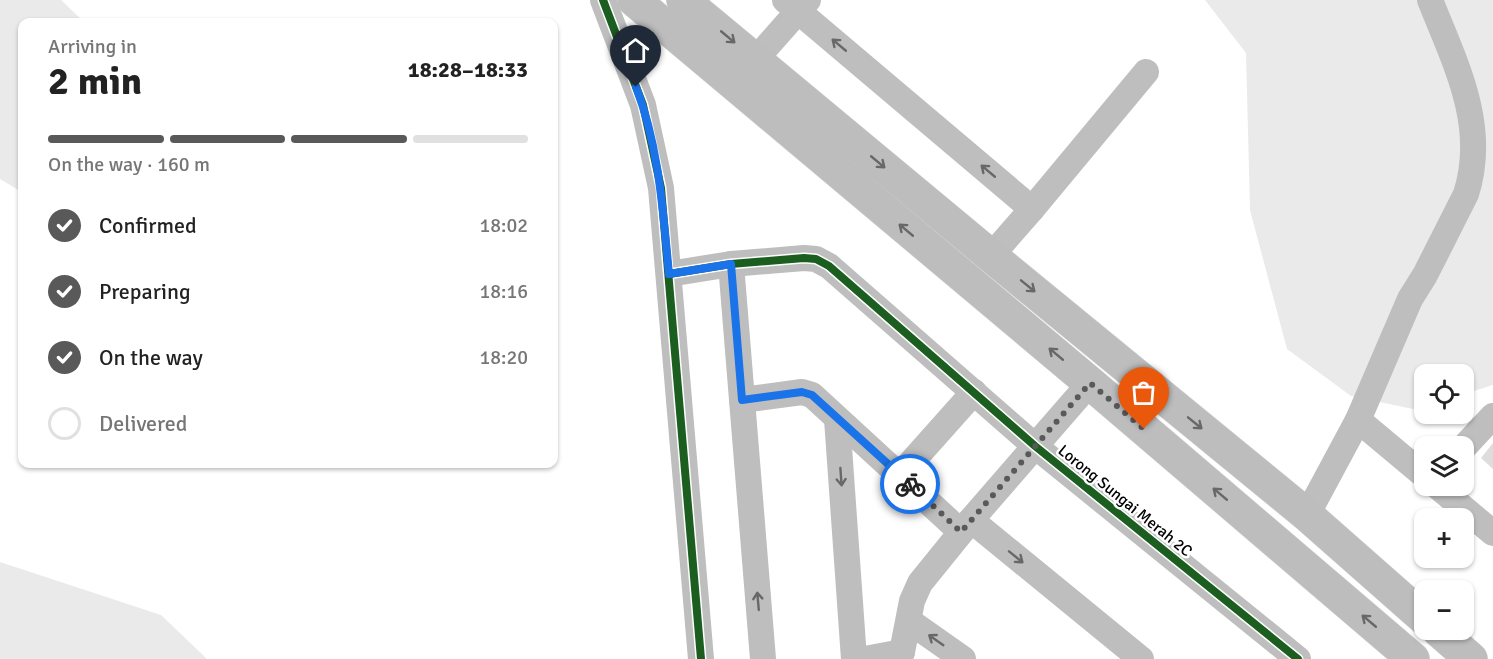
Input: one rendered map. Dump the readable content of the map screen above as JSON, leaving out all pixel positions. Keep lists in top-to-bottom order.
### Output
{
  "streets": {
    "street": ["Lorong Sungai Merah 2C"]
  },
  "page": {
    "heading": ["2 min", "Arriving in", "18:28–18:33"],
    "bar": "On the way · 160 m",
    "list": [
      ["Confirmed", "18:02"],
      ["Preparing", "18:16"],
      ["On the way", "18:20"],
      "Delivered"
    ],
    "map_buttons": ["+", "−"]
  }
}
